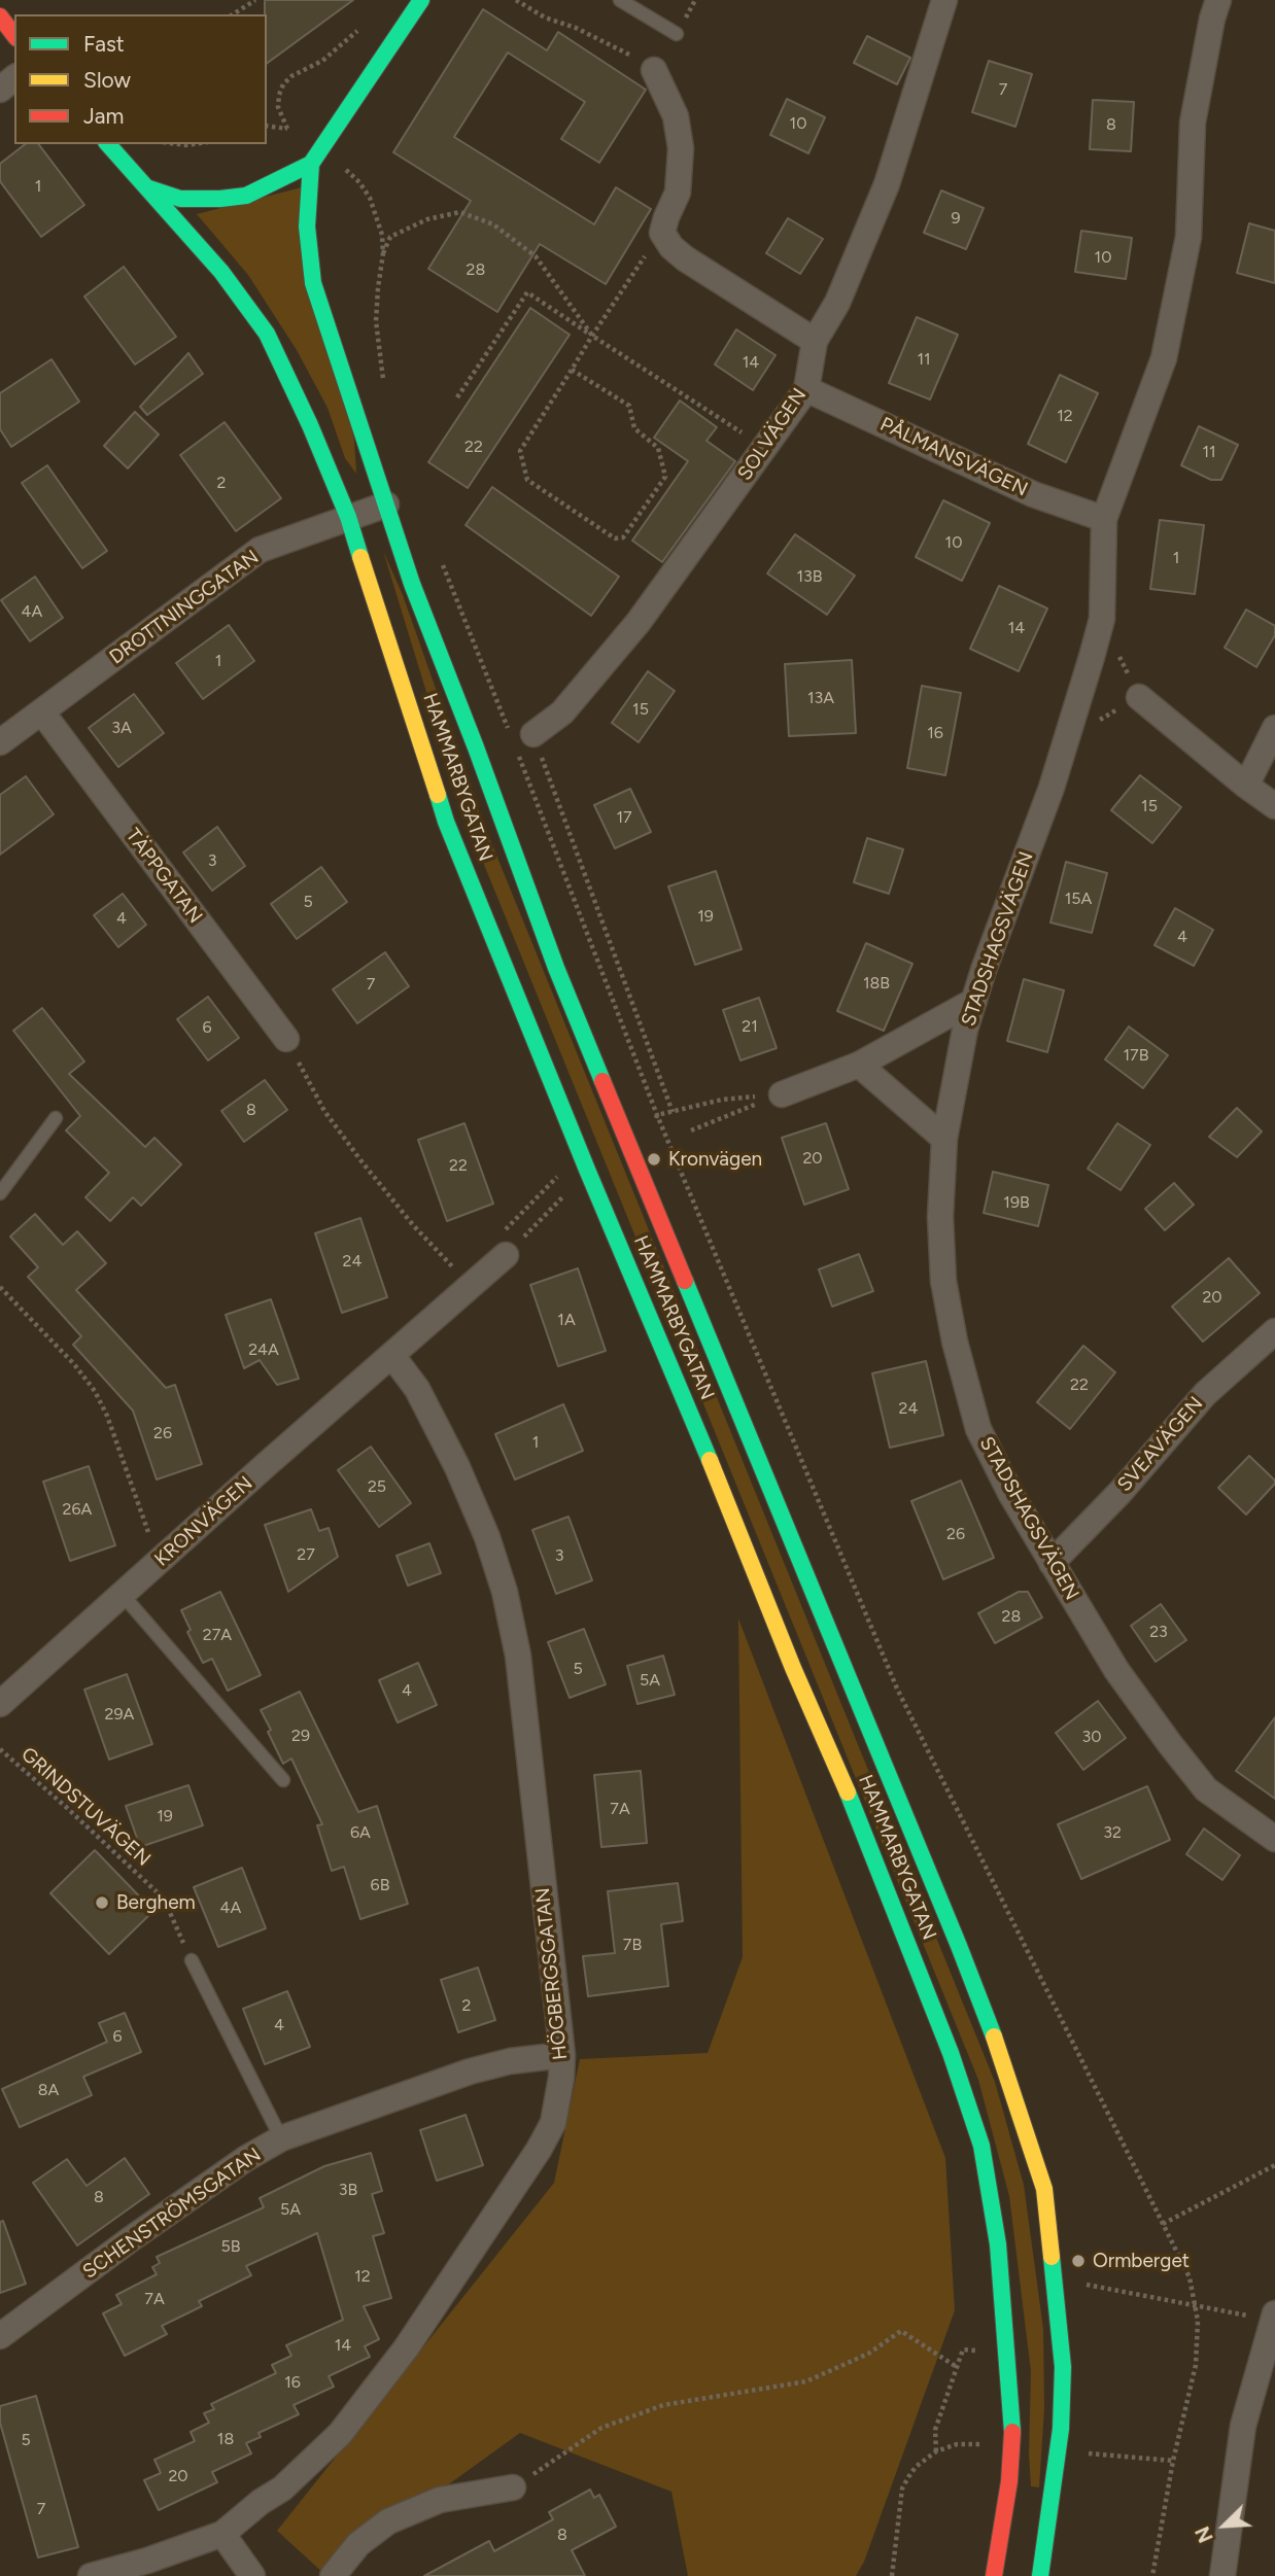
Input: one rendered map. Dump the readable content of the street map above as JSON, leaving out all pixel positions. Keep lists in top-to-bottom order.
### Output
{
  "streets": {
    "main road": ["HAMMARBYGATAN"],
    "street": [
      "SOLVÄGEN",
      "PÅLMANSVÄGEN",
      "DROTTNINGGATAN",
      "TÄPPGATAN",
      "STADSHAGSVÄGEN",
      "SVEAVÄGEN",
      "KRONVÄGEN",
      "HÖGBERGSGATAN",
      "SCHENSTRÖMSGATAN"
    ],
    "path": ["GRINDSTUVÄGEN"]
  },
  "crossings": [
    ["SOLVÄGEN", "PÅLMANSVÄGEN"],
    ["PÅLMANSVÄGEN", "STADSHAGSVÄGEN"],
    ["DROTTNINGGATAN", "HAMMARBYGATAN"],
    ["DROTTNINGGATAN", "TÄPPGATAN"],
    ["STADSHAGSVÄGEN", "SVEAVÄGEN"],
    ["KRONVÄGEN", "HÖGBERGSGATAN"],
    ["HÖGBERGSGATAN", "SCHENSTRÖMSGATAN"]
  ],
  "places": ["Kronvägen", "Berghem", "Ormberget"],
  "house_numbers": [
    "7",
    "10",
    "8",
    "1",
    "9",
    "10",
    "28",
    "11",
    "14",
    "12",
    "22",
    "11",
    "2",
    "10",
    "1",
    "13B",
    "4A",
    "14",
    "1",
    "13A",
    "15",
    "3A",
    "16",
    "15",
    "17",
    "3",
    "15A",
    "5",
    "19",
    "4",
    "4",
    "18B",
    "7",
    "21",
    "6",
    "17B",
    "8",
    "20",
    "22",
    "19B",
    "24",
    "20",
    "1A",
    "24A",
    "22",
    "24",
    "26",
    "1",
    "25",
    "26A",
    "26",
    "27",
    "3",
    "28",
    "23",
    "27A",
    "5",
    "5A",
    "4",
    "29A",
    "29",
    "30",
    "7A",
    "19",
    "6A",
    "32",
    "6B",
    "4A",
    "7B",
    "2",
    "4",
    "6",
    "8A",
    "3B",
    "8",
    "5A",
    "5B",
    "12",
    "7A",
    "14",
    "16",
    "18",
    "5",
    "20",
    "7",
    "8"
  ],
  "legend": ["Fast", "Slow", "Jam"],
  "north": "bottom left"
}
